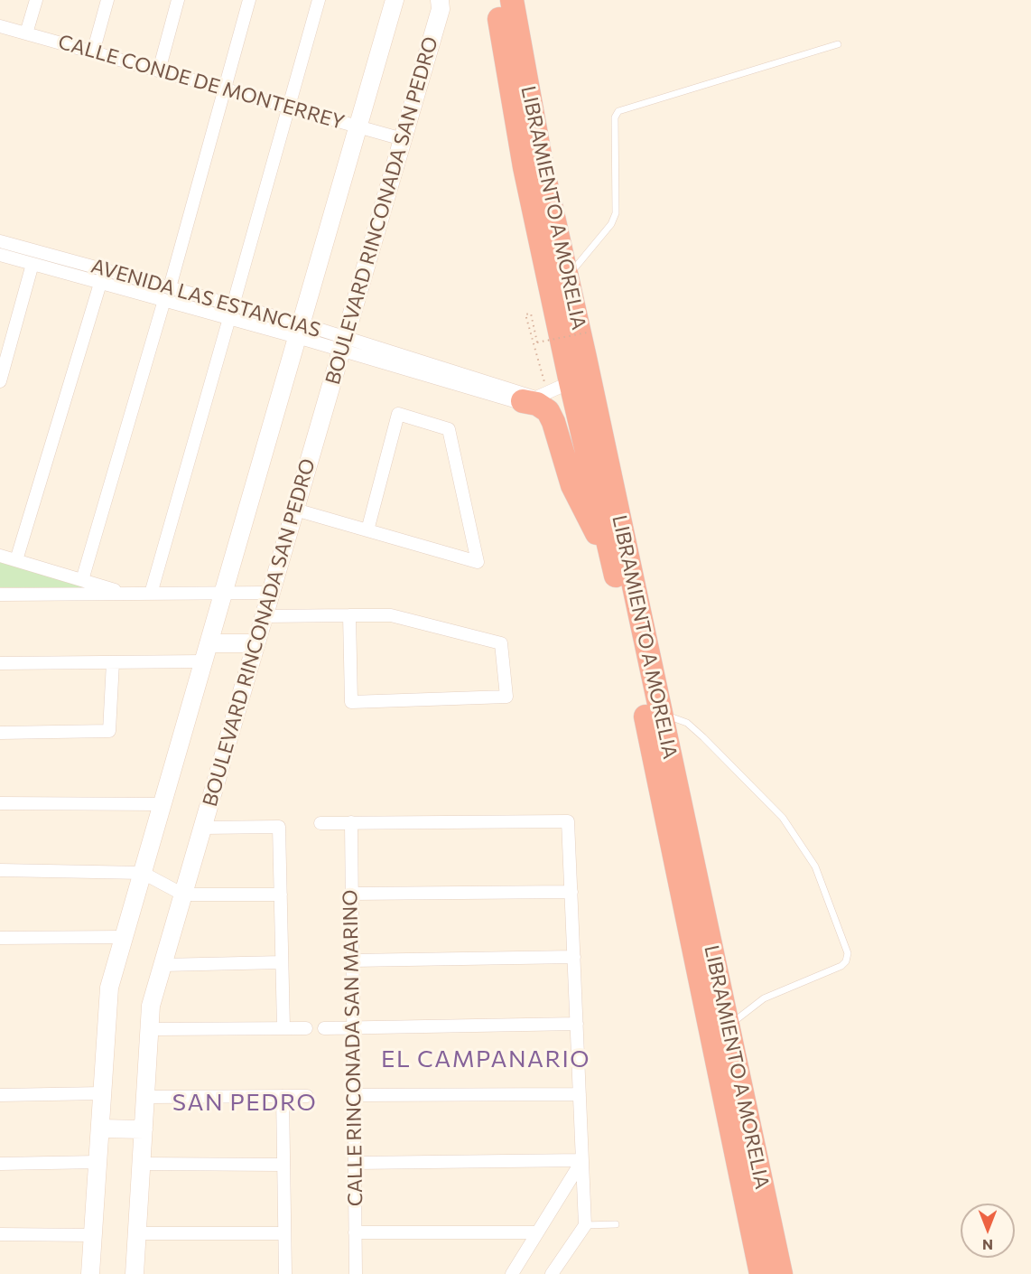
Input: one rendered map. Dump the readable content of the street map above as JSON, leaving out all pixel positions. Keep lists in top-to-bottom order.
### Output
{
  "streets": {
    "highway": ["LIBRAMIENTO A MORELIA"],
    "street": [
      "CALLE CONDE DE MONTERREY",
      "BOULEVARD RINCONADA SAN PEDRO",
      "AVENIDA LAS ESTANCIAS",
      "CALLE RINCONADA SAN MARINO"
    ]
  },
  "crossings": [
    ["CALLE CONDE DE MONTERREY", "BOULEVARD RINCONADA SAN PEDRO"],
    ["BOULEVARD RINCONADA SAN PEDRO", "AVENIDA LAS ESTANCIAS"]
  ],
  "districts": ["EL CAMPANARIO", "SAN PEDRO"],
  "north": "bottom"
}
